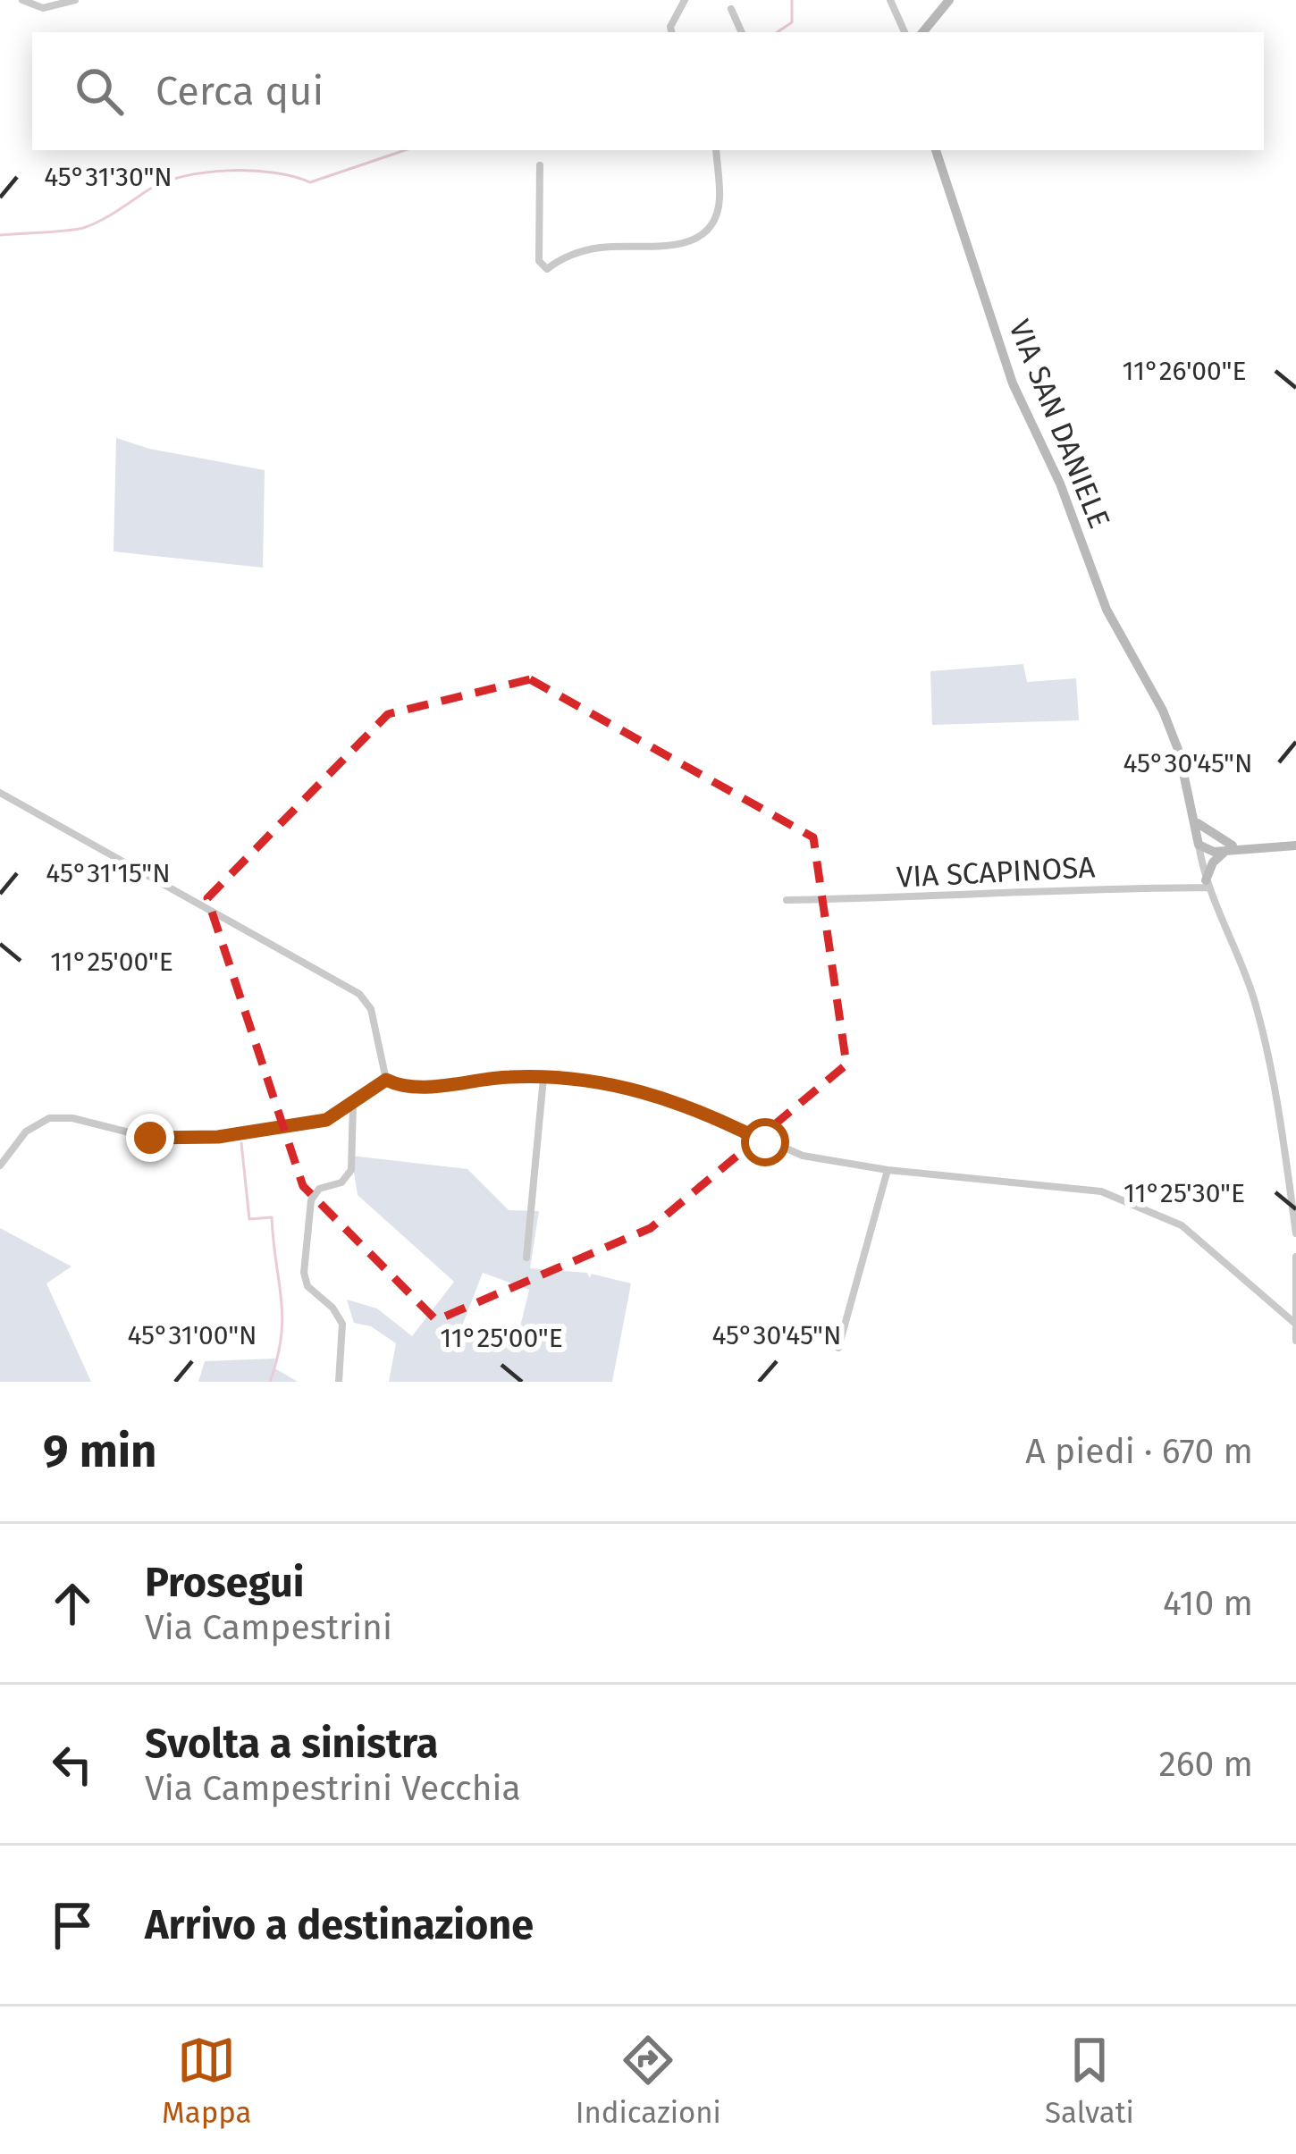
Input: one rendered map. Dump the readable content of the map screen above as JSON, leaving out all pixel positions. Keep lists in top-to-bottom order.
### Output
{
  "streets": {
    "street": ["VIA SAN DANIELE", "VIA SCAPINOSA"]
  },
  "page": {
    "search": "Cerca qui",
    "heading": ["9 min", "A piedi · 670 m"],
    "list": [
      ["Prosegui", "Via Campestrini", "410 m"],
      ["Svolta a sinistra", "Via Campestrini Vecchia", "260 m"],
      "Arrivo a destinazione"
    ],
    "nav": ["Mappa", "Indicazioni", "Salvati"]
  },
  "coordinates": [
    "45°31'30\"N",
    "11°26'00\"E",
    "45°30'45\"N",
    "45°31'15\"N",
    "11°25'00\"E",
    "11°25'30\"E",
    "45°31'00\"N"
  ]
}
